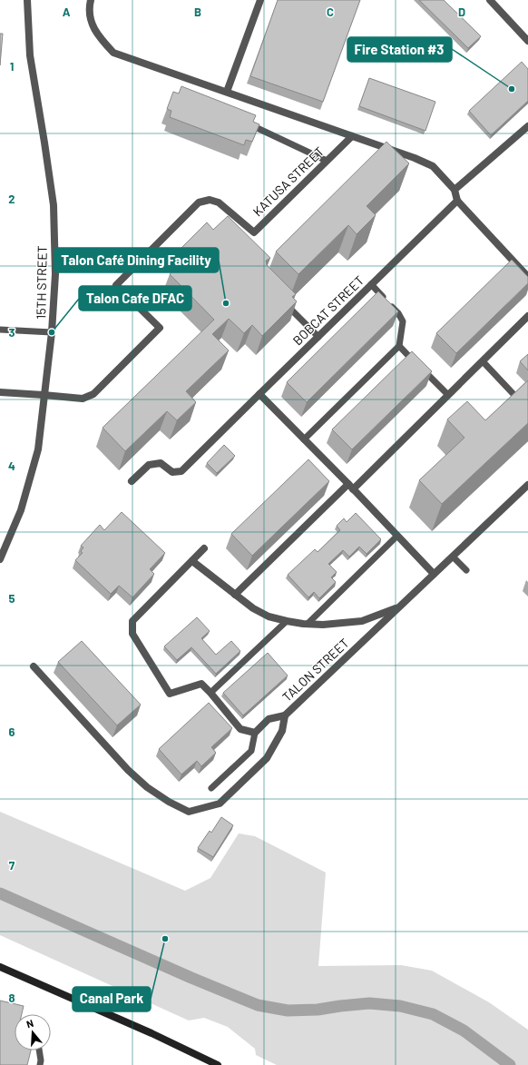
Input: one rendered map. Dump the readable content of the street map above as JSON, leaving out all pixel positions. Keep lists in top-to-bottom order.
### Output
{
  "streets": {
    "street": [
      "KATUSA STREET",
      "15TH STREET",
      "BOBCAT STREET",
      "TALON STREET"
    ]
  },
  "crossings": [
    ["KATUSA STREET", "15TH STREET"]
  ],
  "places": [
    "Fire Station #3",
    "Talon Café Dining Facility",
    "Talon Cafe DFAC",
    "Canal Park"
  ],
  "north": "top",
  "grid": {
    "columns": [
      "A",
      "B",
      "C",
      "D"
    ],
    "rows": [
      "1",
      "2",
      "3",
      "4",
      "5",
      "6",
      "7",
      "8"
    ]
  }
}
